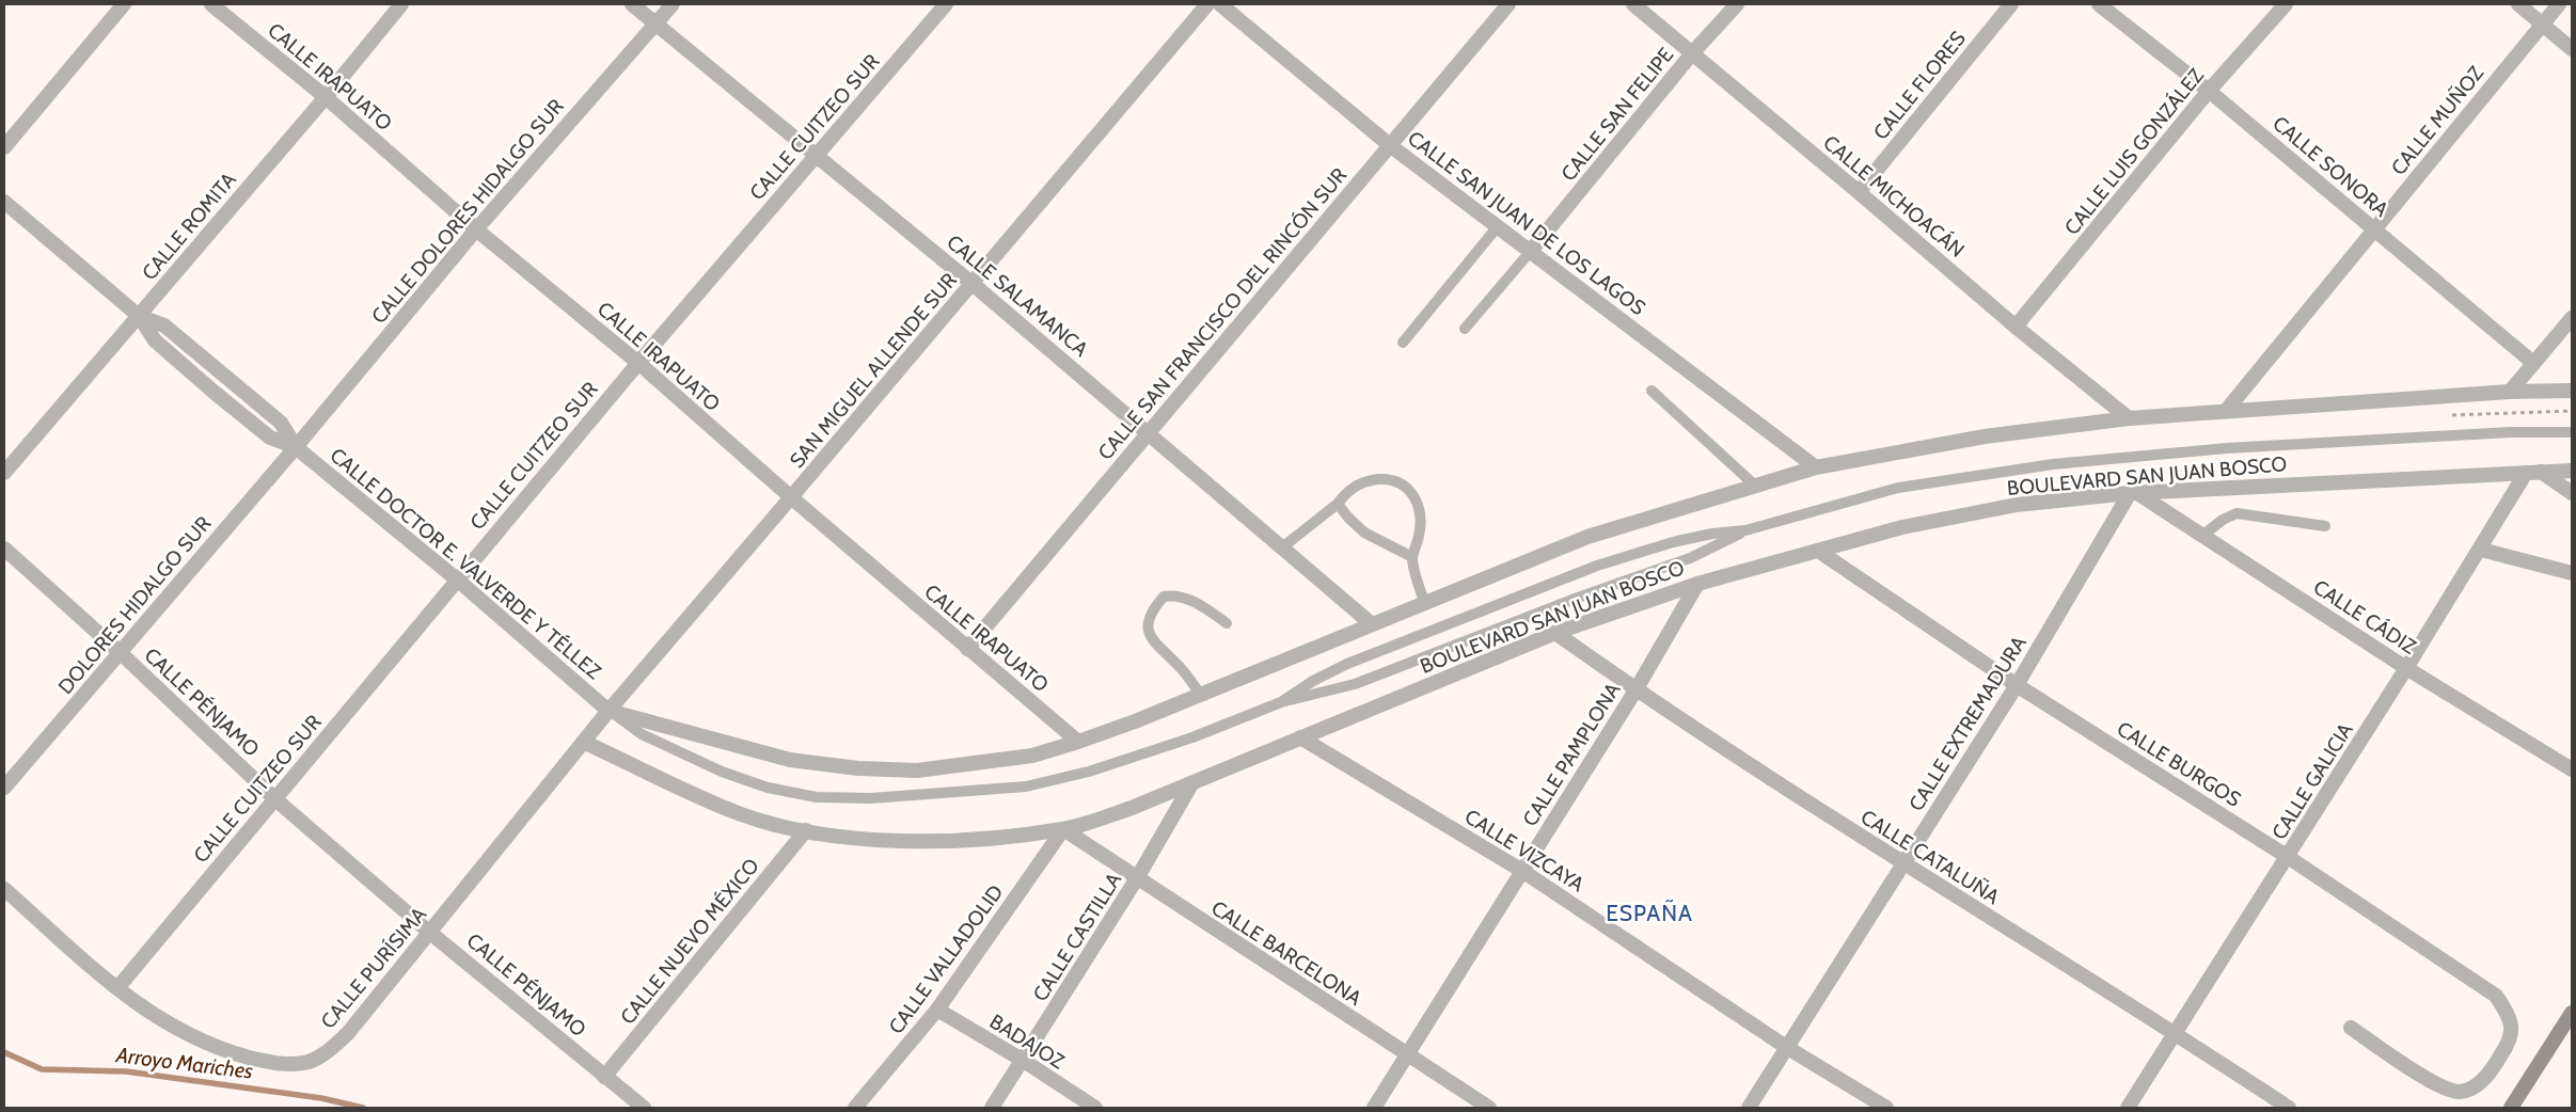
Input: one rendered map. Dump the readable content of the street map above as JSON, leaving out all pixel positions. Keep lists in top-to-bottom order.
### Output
{
  "streets": {
    "street": [
      "CALLE IRAPUATO",
      "CALLE FLORES",
      "CALLE SAN FELIPE",
      "CALLE MUÑOZ",
      "CALLE CUITZEO SUR",
      "CALLE LUIS GONZÁLEZ",
      "CALLE SONORA",
      "CALLE MICHOACÁN",
      "CALLE DOLORES HIDALGO SUR",
      "CALLE SAN JUAN DE LOS LAGOS",
      "CALLE ROMITA",
      "CALLE SALAMANCA",
      "CALLE SAN FRANCISCO DEL RINCÓN SUR",
      "SAN MIGUEL ALLENDE SUR",
      "BOULEVARD SAN JUAN BOSCO",
      "CALLE DOCTOR E. VALVERDE Y TÉLLEZ",
      "DOLORES HIDALGO SUR",
      "CALLE CÁDIZ",
      "CALLE PÉNJAMO",
      "CALLE EXTREMADURA",
      "CALLE PAMPLONA",
      "CALLE BURGOS",
      "CALLE GALICIA",
      "CALLE VIZCAYA",
      "CALLE CATALUÑA",
      "CALLE CASTILLA",
      "CALLE NUEVO MÉXICO",
      "CALLE BARCELONA",
      "CALLE VALLADOLID",
      "CALLE PURÍSIMA",
      "BADAJOZ"
    ]
  },
  "crossings": [
    ["CALLE IRAPUATO", "CALLE CUITZEO SUR"],
    ["CALLE IRAPUATO", "CALLE DOLORES HIDALGO SUR"],
    ["CALLE IRAPUATO", "CALLE ROMITA"],
    ["CALLE IRAPUATO", "CALLE SAN FRANCISCO DEL RINCÓN SUR"],
    ["CALLE IRAPUATO", "SAN MIGUEL ALLENDE SUR"],
    ["CALLE FLORES", "CALLE MICHOACÁN"],
    ["CALLE SAN FELIPE", "CALLE MICHOACÁN"],
    ["CALLE SAN FELIPE", "CALLE SAN JUAN DE LOS LAGOS"],
    ["CALLE MUÑOZ", "CALLE SONORA"],
    ["CALLE CUITZEO SUR", "CALLE SALAMANCA"],
    ["CALLE CUITZEO SUR", "CALLE DOCTOR E. VALVERDE Y TÉLLEZ"],
    ["CALLE CUITZEO SUR", "CALLE PÉNJAMO"],
    ["CALLE CUITZEO SUR", "CALLE PURÍSIMA"],
    ["CALLE LUIS GONZÁLEZ", "CALLE SONORA"],
    ["CALLE LUIS GONZÁLEZ", "CALLE MICHOACÁN"],
    ["CALLE DOLORES HIDALGO SUR", "CALLE SALAMANCA"],
    ["CALLE DOLORES HIDALGO SUR", "CALLE DOCTOR E. VALVERDE Y TÉLLEZ"],
    ["CALLE DOLORES HIDALGO SUR", "DOLORES HIDALGO SUR"],
    ["CALLE SAN JUAN DE LOS LAGOS", "CALLE SAN FRANCISCO DEL RINCÓN SUR"],
    ["CALLE ROMITA", "CALLE DOCTOR E. VALVERDE Y TÉLLEZ"],
    ["CALLE SALAMANCA", "CALLE SAN FRANCISCO DEL RINCÓN SUR"],
    ["CALLE SALAMANCA", "SAN MIGUEL ALLENDE SUR"],
    ["SAN MIGUEL ALLENDE SUR", "CALLE DOCTOR E. VALVERDE Y TÉLLEZ"],
    ["SAN MIGUEL ALLENDE SUR", "CALLE PURÍSIMA"],
    ["BOULEVARD SAN JUAN BOSCO", "CALLE CÁDIZ"],
    ["BOULEVARD SAN JUAN BOSCO", "CALLE EXTREMADURA"],
    ["BOULEVARD SAN JUAN BOSCO", "CALLE PAMPLONA"],
    ["BOULEVARD SAN JUAN BOSCO", "CALLE BURGOS"],
    ["BOULEVARD SAN JUAN BOSCO", "CALLE GALICIA"],
    ["BOULEVARD SAN JUAN BOSCO", "CALLE VIZCAYA"],
    ["BOULEVARD SAN JUAN BOSCO", "CALLE CATALUÑA"],
    ["BOULEVARD SAN JUAN BOSCO", "CALLE CASTILLA"],
    ["BOULEVARD SAN JUAN BOSCO", "CALLE NUEVO MÉXICO"],
    ["BOULEVARD SAN JUAN BOSCO", "CALLE BARCELONA"],
    ["BOULEVARD SAN JUAN BOSCO", "CALLE VALLADOLID"],
    ["BOULEVARD SAN JUAN BOSCO", "CALLE PURÍSIMA"],
    ["CALLE DOCTOR E. VALVERDE Y TÉLLEZ", "DOLORES HIDALGO SUR"],
    ["CALLE DOCTOR E. VALVERDE Y TÉLLEZ", "CALLE PURÍSIMA"],
    ["DOLORES HIDALGO SUR", "CALLE PÉNJAMO"],
    ["CALLE CÁDIZ", "CALLE EXTREMADURA"],
    ["CALLE CÁDIZ", "CALLE GALICIA"],
    ["CALLE PÉNJAMO", "CALLE NUEVO MÉXICO"],
    ["CALLE PÉNJAMO", "CALLE PURÍSIMA"],
    ["CALLE EXTREMADURA", "CALLE BURGOS"],
    ["CALLE EXTREMADURA", "CALLE VIZCAYA"],
    ["CALLE EXTREMADURA", "CALLE CATALUÑA"],
    ["CALLE PAMPLONA", "CALLE VIZCAYA"],
    ["CALLE PAMPLONA", "CALLE CATALUÑA"],
    ["CALLE PAMPLONA", "CALLE BARCELONA"],
    ["CALLE BURGOS", "CALLE GALICIA"],
    ["CALLE GALICIA", "CALLE CATALUÑA"],
    ["CALLE CASTILLA", "CALLE BARCELONA"],
    ["CALLE CASTILLA", "BADAJOZ"],
    ["CALLE BARCELONA", "CALLE VALLADOLID"],
    ["CALLE VALLADOLID", "BADAJOZ"]
  ],
  "districts": ["ESPAÑA"],
  "water": ["Arroyo Mariches"]
}
